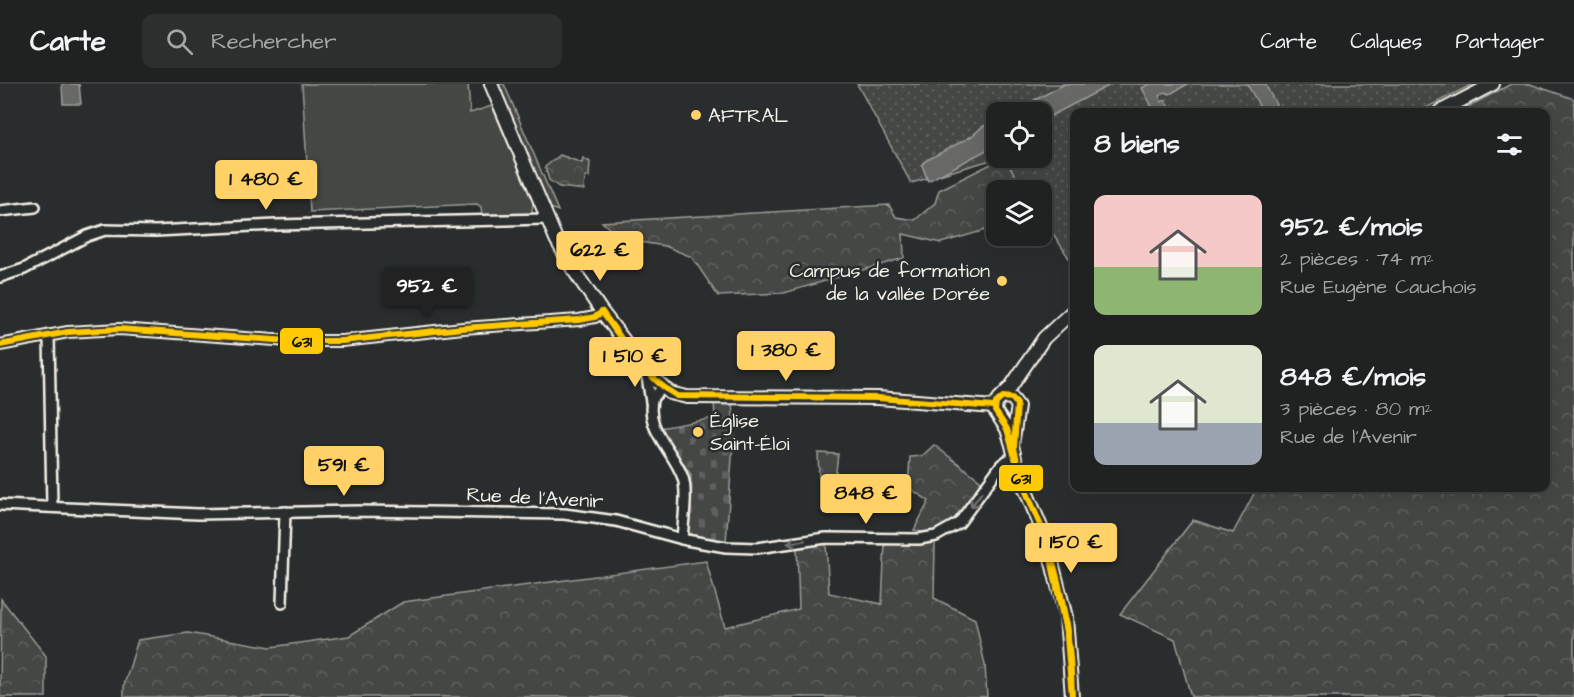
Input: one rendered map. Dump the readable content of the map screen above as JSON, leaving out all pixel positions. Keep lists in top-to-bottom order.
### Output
{
  "streets": {
    "street": ["Rue de l'Avenir"]
  },
  "places": ["AFTRAL", "Campus de formation de la vallée Dorée", "Église Saint-Éloi"],
  "lines": ["transit line 631"],
  "page": {
    "header": "Carte",
    "search": "Rechercher",
    "nav": ["Carte", "Calques", "Partager"],
    "heading": "8 biens",
    "price": [
      "1 480 €",
      "622 €",
      "952 €",
      "1 380 €",
      "1 510 €",
      "591 €",
      "848 €",
      "1 150 €"
    ],
    "list": [
      {
        "name": "952 €/mois",
        "note": "2 pièces · 74 m² · Rue Eugène Cauchois"
      },
      {
        "name": "848 €/mois",
        "note": "3 pièces · 80 m² · Rue de l'Avenir"
      }
    ]
  }
}
